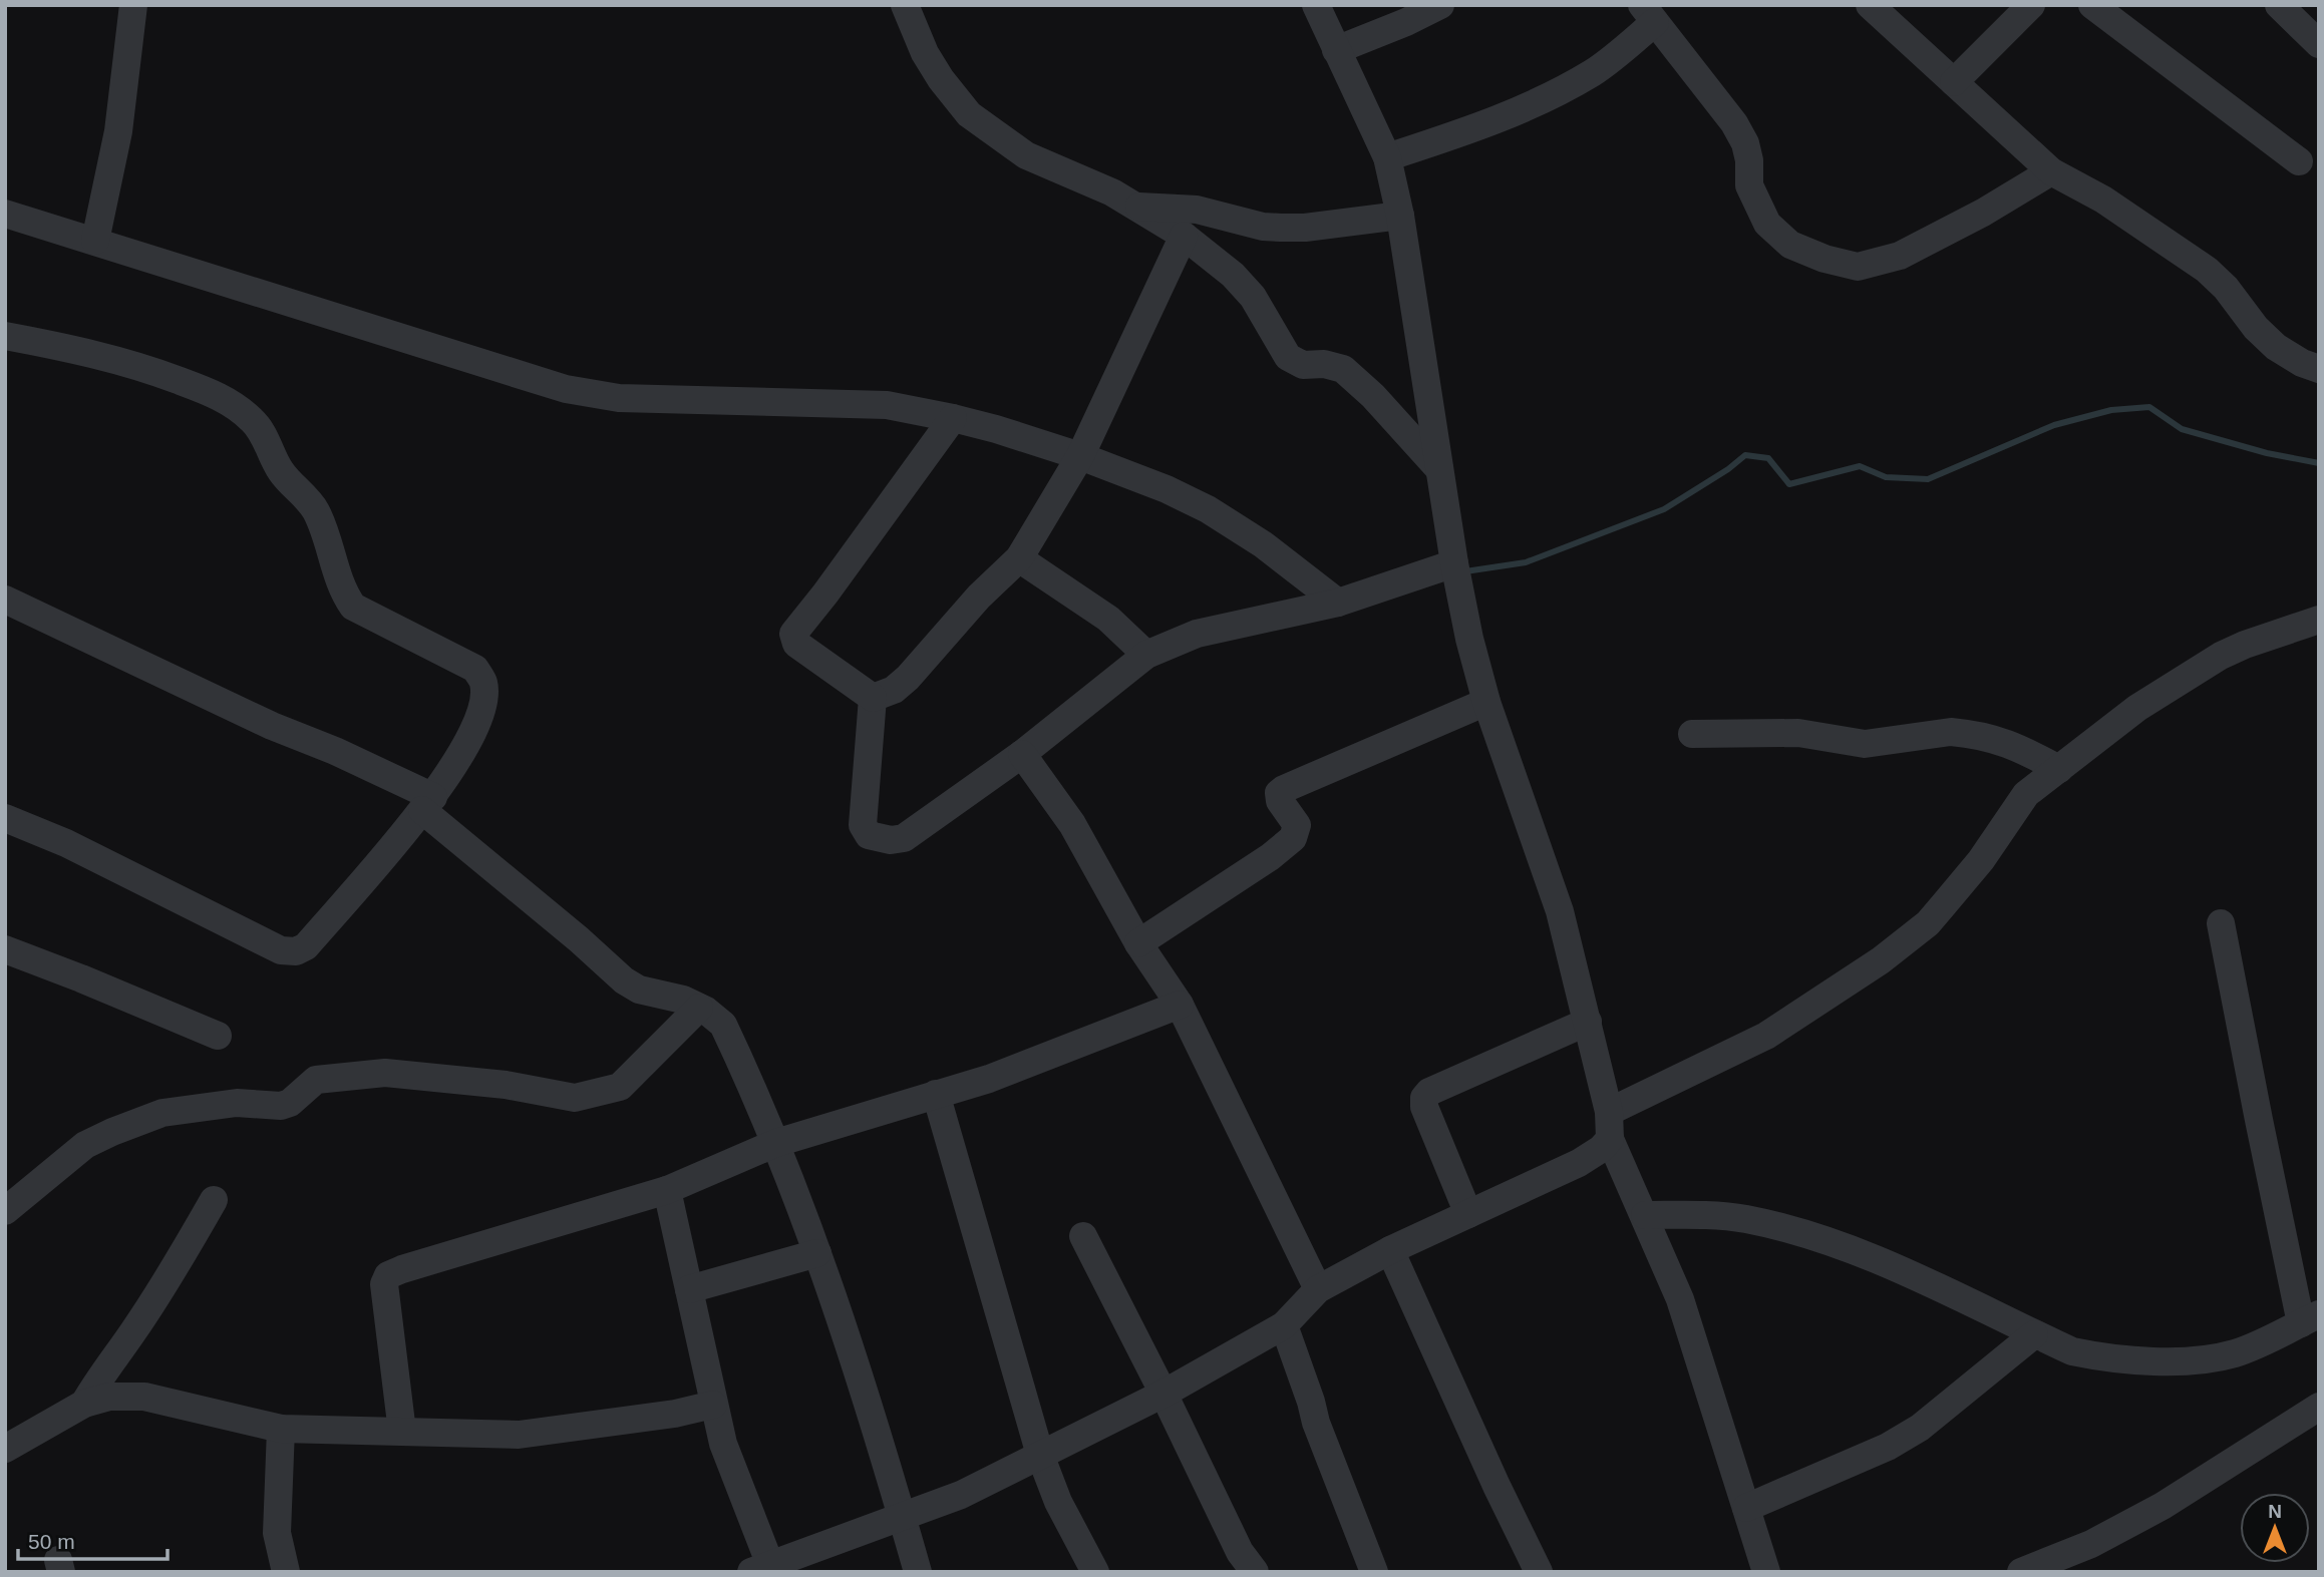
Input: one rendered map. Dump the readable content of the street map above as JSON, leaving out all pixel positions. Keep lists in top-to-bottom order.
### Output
{
  "scale_bar": "50 m",
  "north": "top"
}
